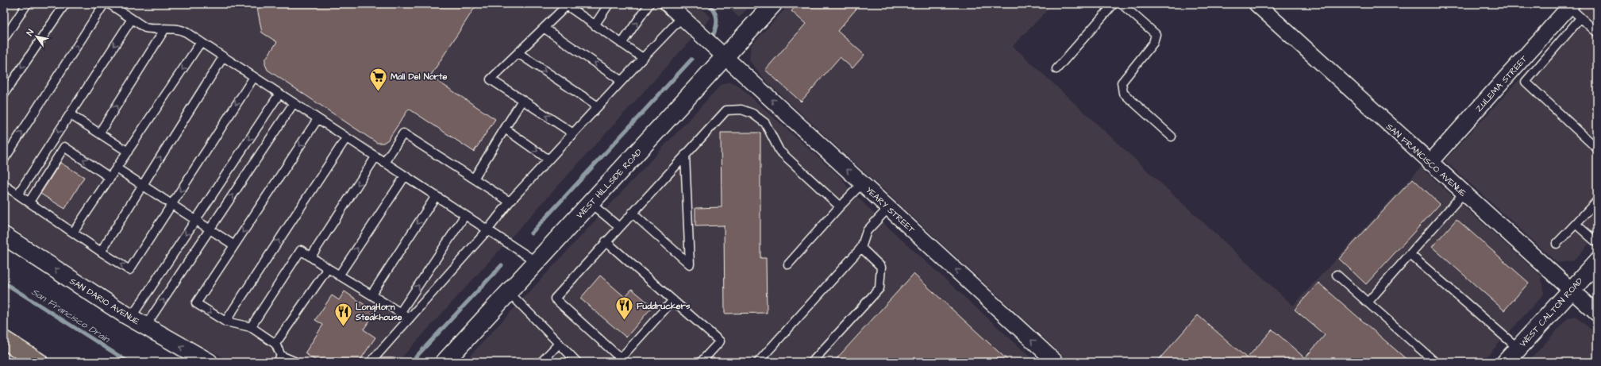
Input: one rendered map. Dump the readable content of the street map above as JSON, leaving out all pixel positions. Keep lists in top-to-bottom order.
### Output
{
  "streets": {
    "street": [
      "ZULEMA STREET",
      "SAN FRANCISCO AVENUE",
      "WEST HILLSIDE ROAD",
      "YEARY STREET",
      "SAN DARIO AVENUE",
      "WEST CALTON ROAD"
    ]
  },
  "crossings": [
    ["ZULEMA STREET", "SAN FRANCISCO AVENUE"],
    ["SAN FRANCISCO AVENUE", "WEST CALTON ROAD"],
    ["WEST HILLSIDE ROAD", "YEARY STREET"]
  ],
  "one_way": ["YEARY STREET", "SAN DARIO AVENUE"],
  "water": ["San Francisco Drain"],
  "places": {
    "supermarket": ["Mall Del Norte"],
    "restaurant": ["Fuddruckers", "LongHorn Steakhouse"]
  },
  "north": "top left"
}
